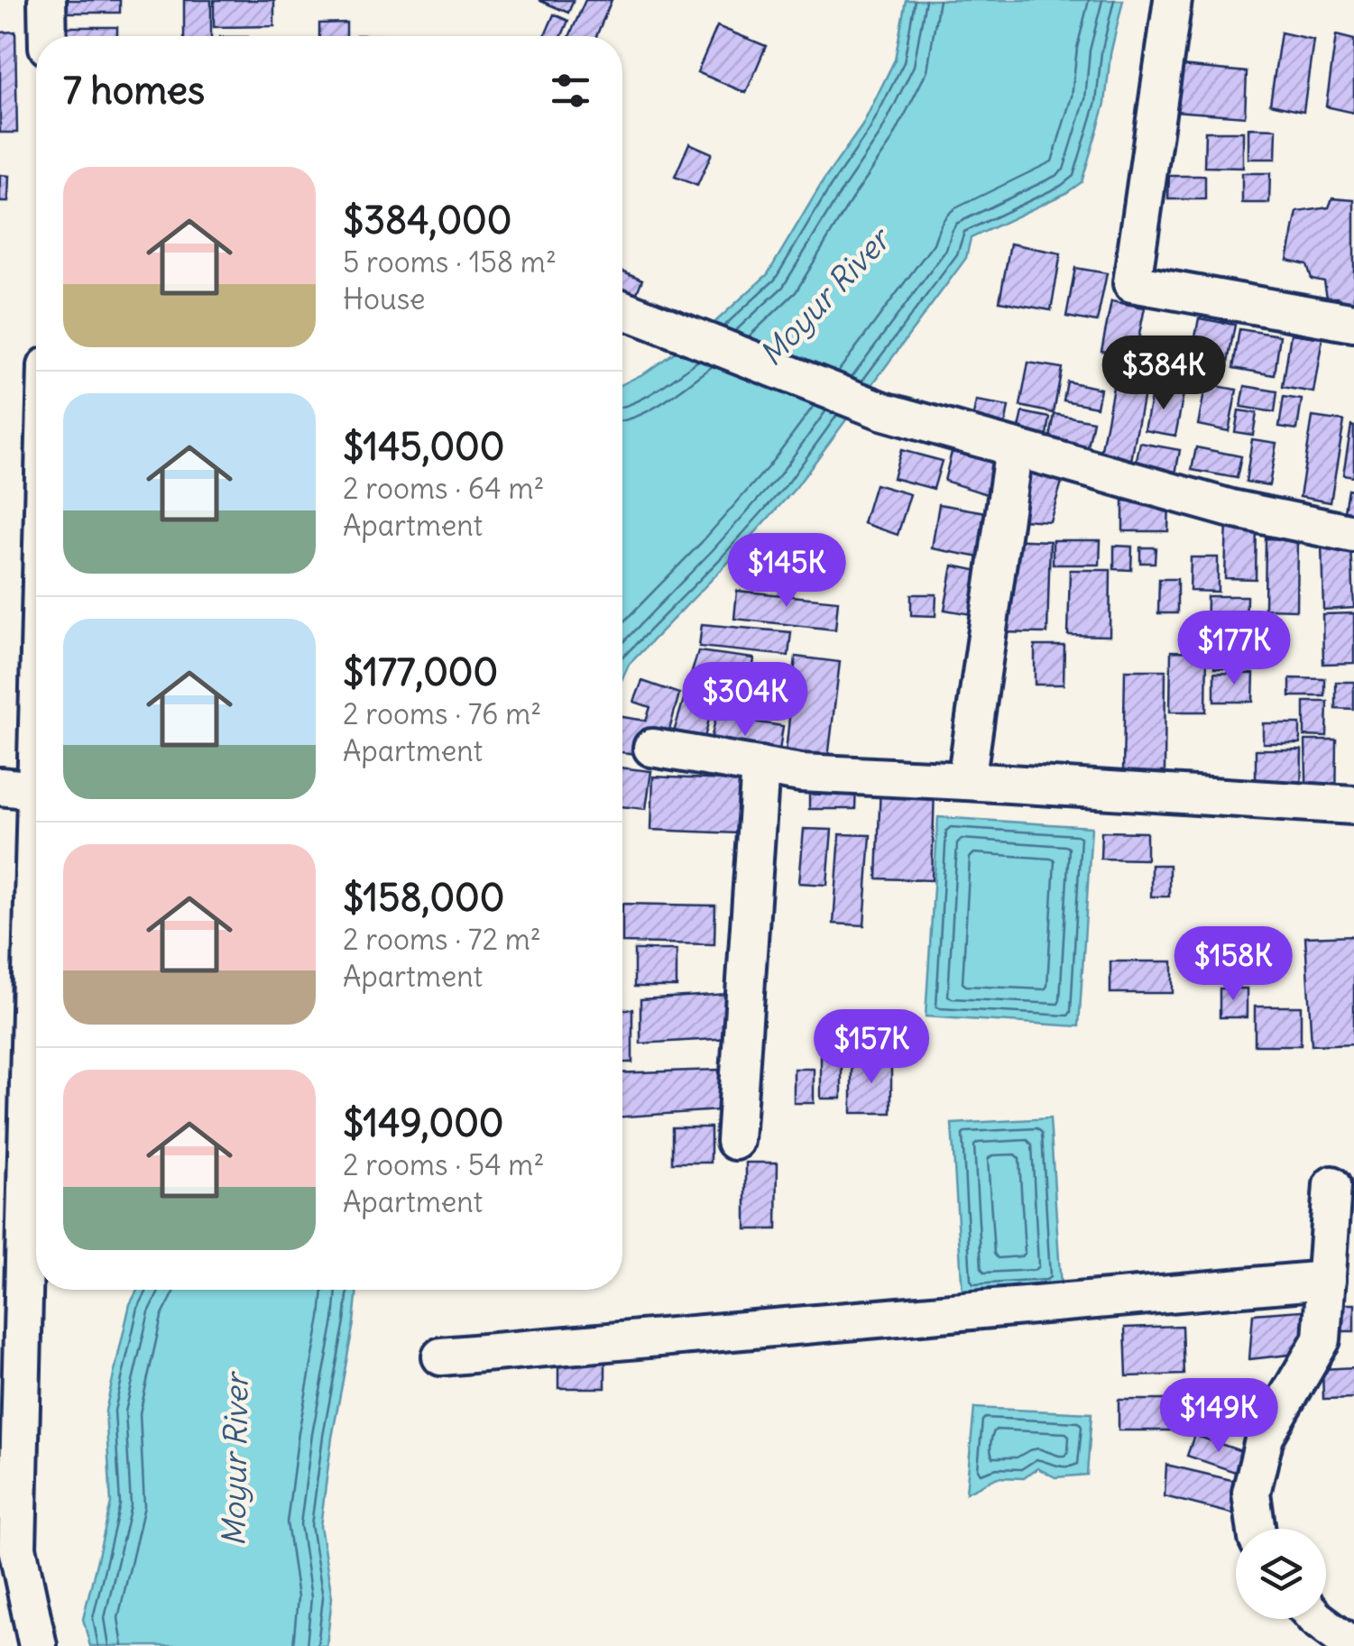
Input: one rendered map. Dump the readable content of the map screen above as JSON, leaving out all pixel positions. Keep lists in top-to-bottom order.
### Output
{
  "water": ["Moyur River"],
  "page": {
    "heading": "7 homes",
    "list": [
      {
        "name": "$384,000",
        "note": "5 rooms · 158 m² · House"
      },
      {
        "name": "$145,000",
        "note": "2 rooms · 64 m² · Apartment"
      },
      {
        "name": "$177,000",
        "note": "2 rooms · 76 m² · Apartment"
      },
      {
        "name": "$158,000",
        "note": "2 rooms · 72 m² · Apartment"
      },
      {
        "name": "$149,000",
        "note": "2 rooms · 54 m² · Apartment"
      }
    ],
    "price": [
      "$384K",
      "$145K",
      "$177K",
      "$304K",
      "$158K",
      "$157K",
      "$149K"
    ]
  }
}
